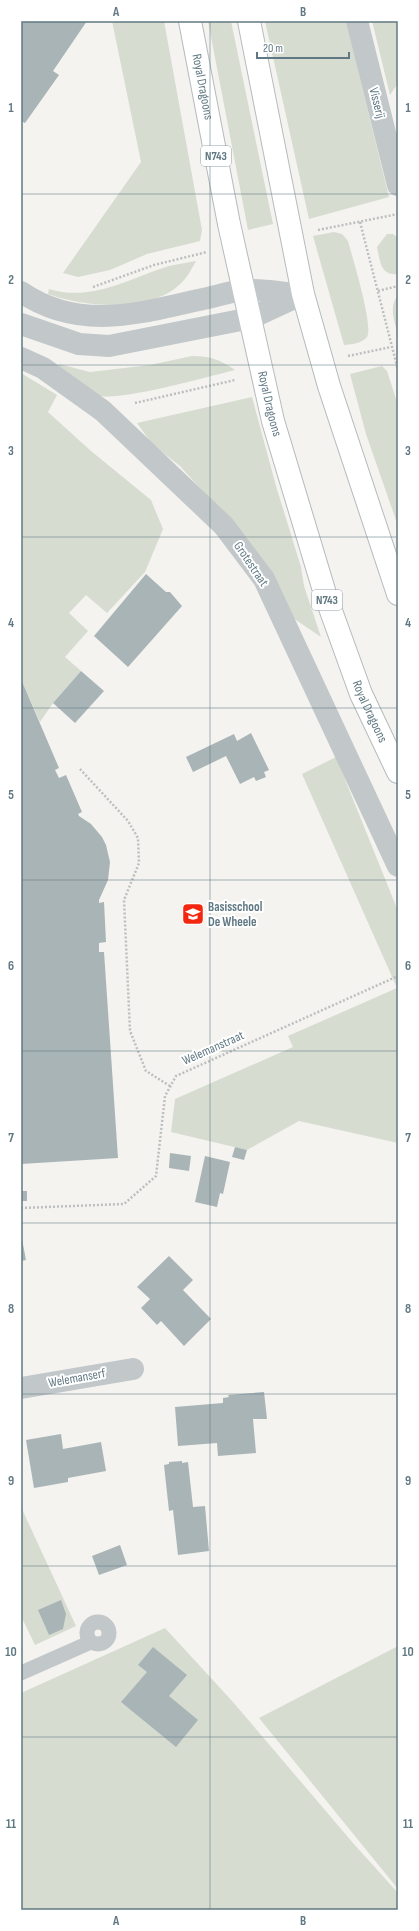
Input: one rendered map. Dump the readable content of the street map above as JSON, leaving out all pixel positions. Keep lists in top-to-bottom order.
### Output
{
  "streets": {
    "main road": ["Royal Dragoons", "N743"],
    "street": ["Visserij", "Grotestraat", "Welemanserf"],
    "path": ["Welemanstraat"]
  },
  "places": {
    "school or university": ["Basisschool De Wheele"]
  },
  "scale_bar": "20 m",
  "grid": {
    "columns": ["A", "B"],
    "rows": [
      "1",
      "2",
      "3",
      "4",
      "5",
      "6",
      "7",
      "8",
      "9",
      "10",
      "11"
    ]
  }
}
